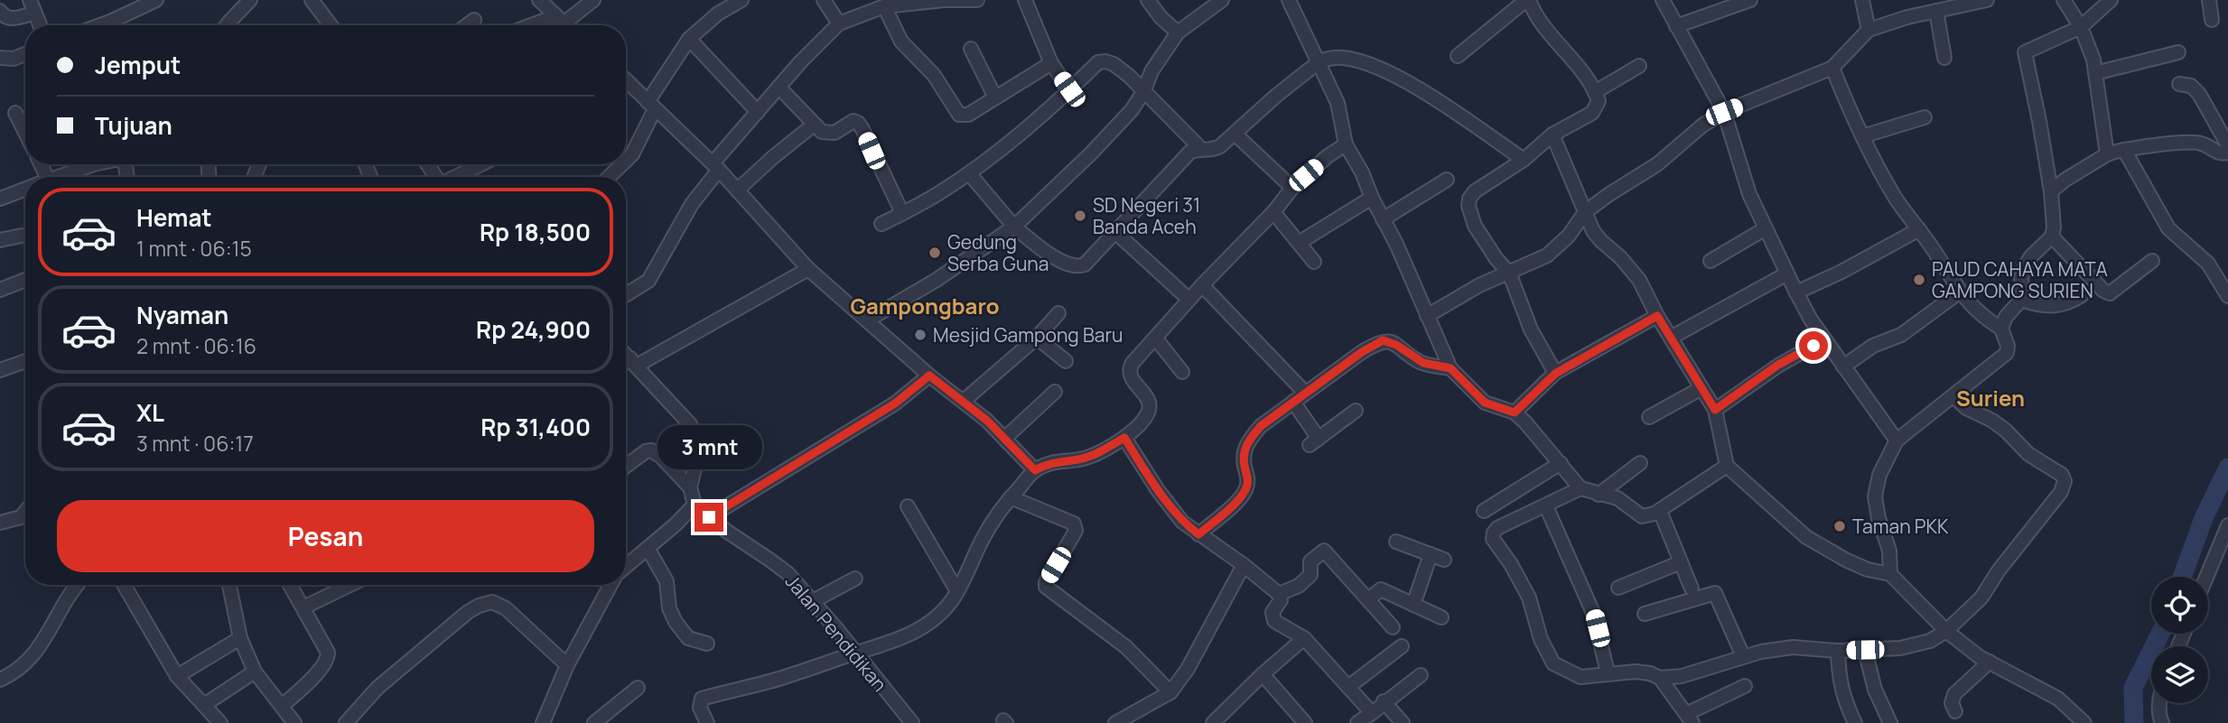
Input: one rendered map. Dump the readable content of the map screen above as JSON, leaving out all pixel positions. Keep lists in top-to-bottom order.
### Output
{
  "streets": {
    "street": ["Jalan Pendidikan"]
  },
  "districts": ["Gampongbaro", "Surien"],
  "places": [
    "SD Negeri 31 Banda Aceh",
    "Gedung Serba Guna",
    "PAUD CAHAYA MATA GAMPONG SURIEN",
    "Mesjid Gampong Baru",
    "Taman PKK"
  ],
  "page": {
    "banner": ["Jemput", "Tujuan"],
    "list": [
      {
        "name": "Hemat",
        "note": "1 mnt · 06:15",
        "value": "Rp 18,500"
      },
      {
        "name": "Nyaman",
        "note": "2 mnt · 06:16",
        "value": "Rp 24,900"
      },
      {
        "name": "XL",
        "note": "3 mnt · 06:17",
        "value": "Rp 31,400"
      }
    ],
    "bubble": "3 mnt",
    "buttons": "Pesan"
  }
}
